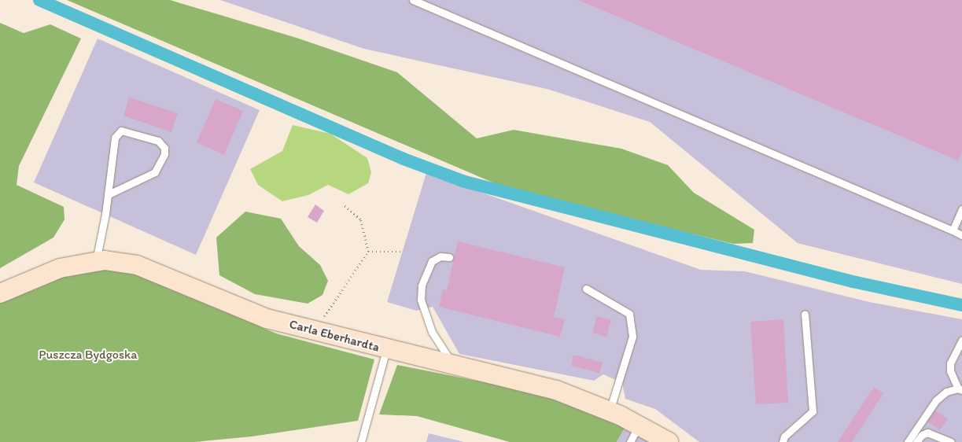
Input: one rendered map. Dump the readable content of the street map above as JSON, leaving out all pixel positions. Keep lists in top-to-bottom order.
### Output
{
  "streets": {
    "street": ["Carla Eberhardta"]
  },
  "parks": ["Puszcza Bydgoska"]
}
